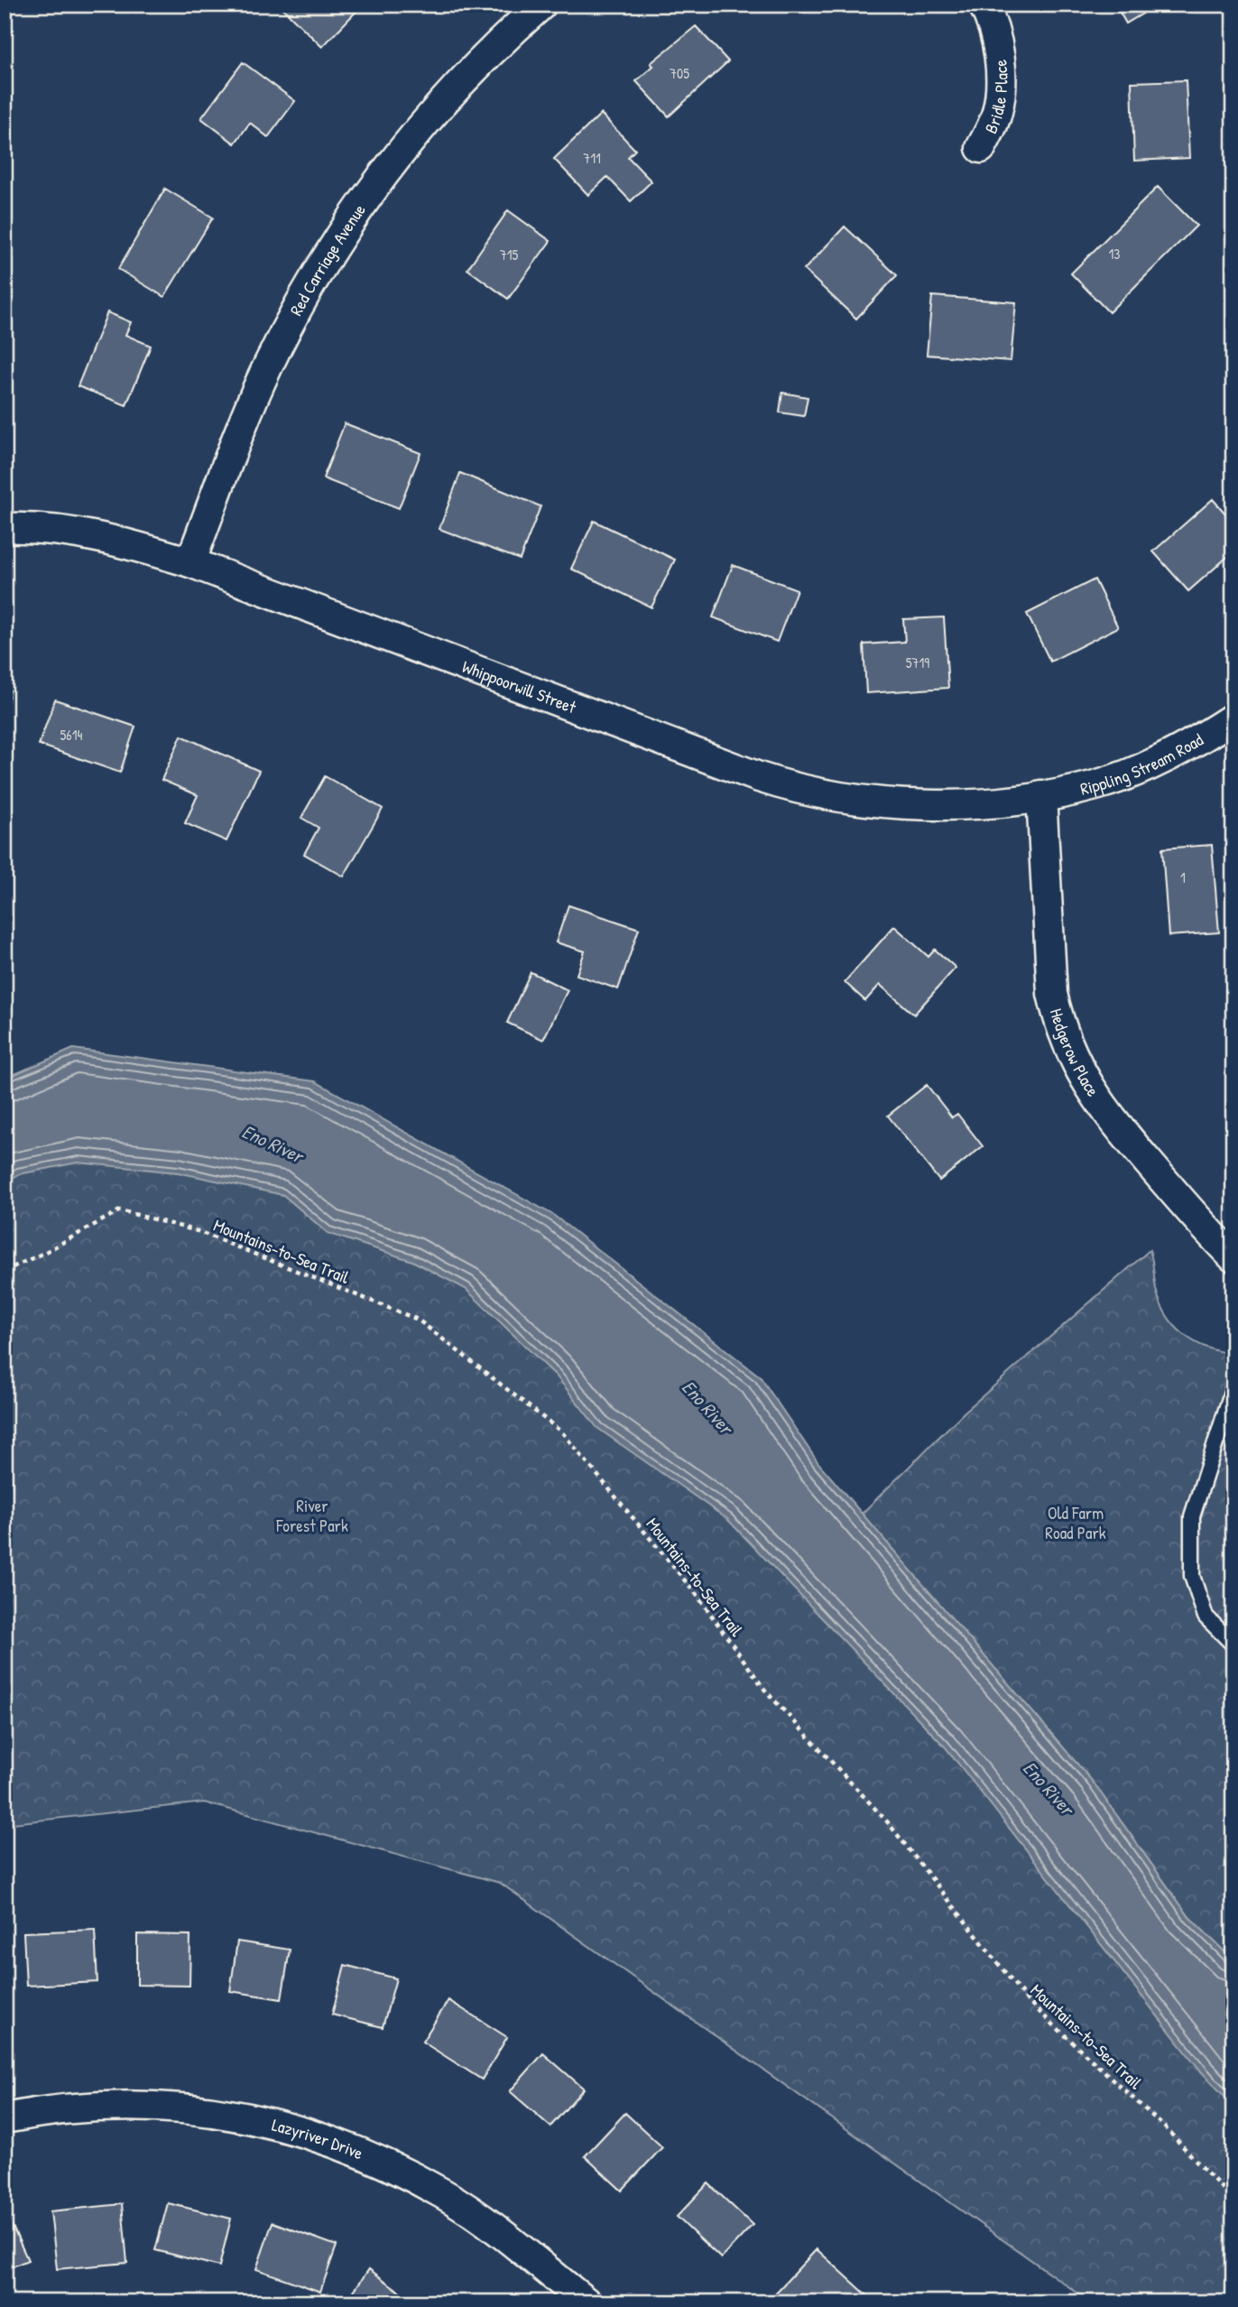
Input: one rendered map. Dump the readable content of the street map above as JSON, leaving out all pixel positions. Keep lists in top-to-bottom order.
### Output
{
  "streets": {
    "street": [
      "Bridle Place",
      "Red Carriage Avenue",
      "Whippoorwill Street",
      "Rippling Stream Road",
      "Hedgerow Place",
      "Lazyriver Drive"
    ],
    "path": ["Mountains-to-Sea Trail"]
  },
  "crossings": [
    ["Red Carriage Avenue", "Whippoorwill Street"],
    ["Whippoorwill Street", "Rippling Stream Road"],
    ["Whippoorwill Street", "Hedgerow Place"],
    ["Rippling Stream Road", "Hedgerow Place"]
  ],
  "water": ["Eno River"],
  "parks": ["River Forest Park", "Old Farm Road Park"],
  "house_numbers": [
    "705",
    "711",
    "13",
    "715",
    "5719",
    "5614",
    "1"
  ]
}
